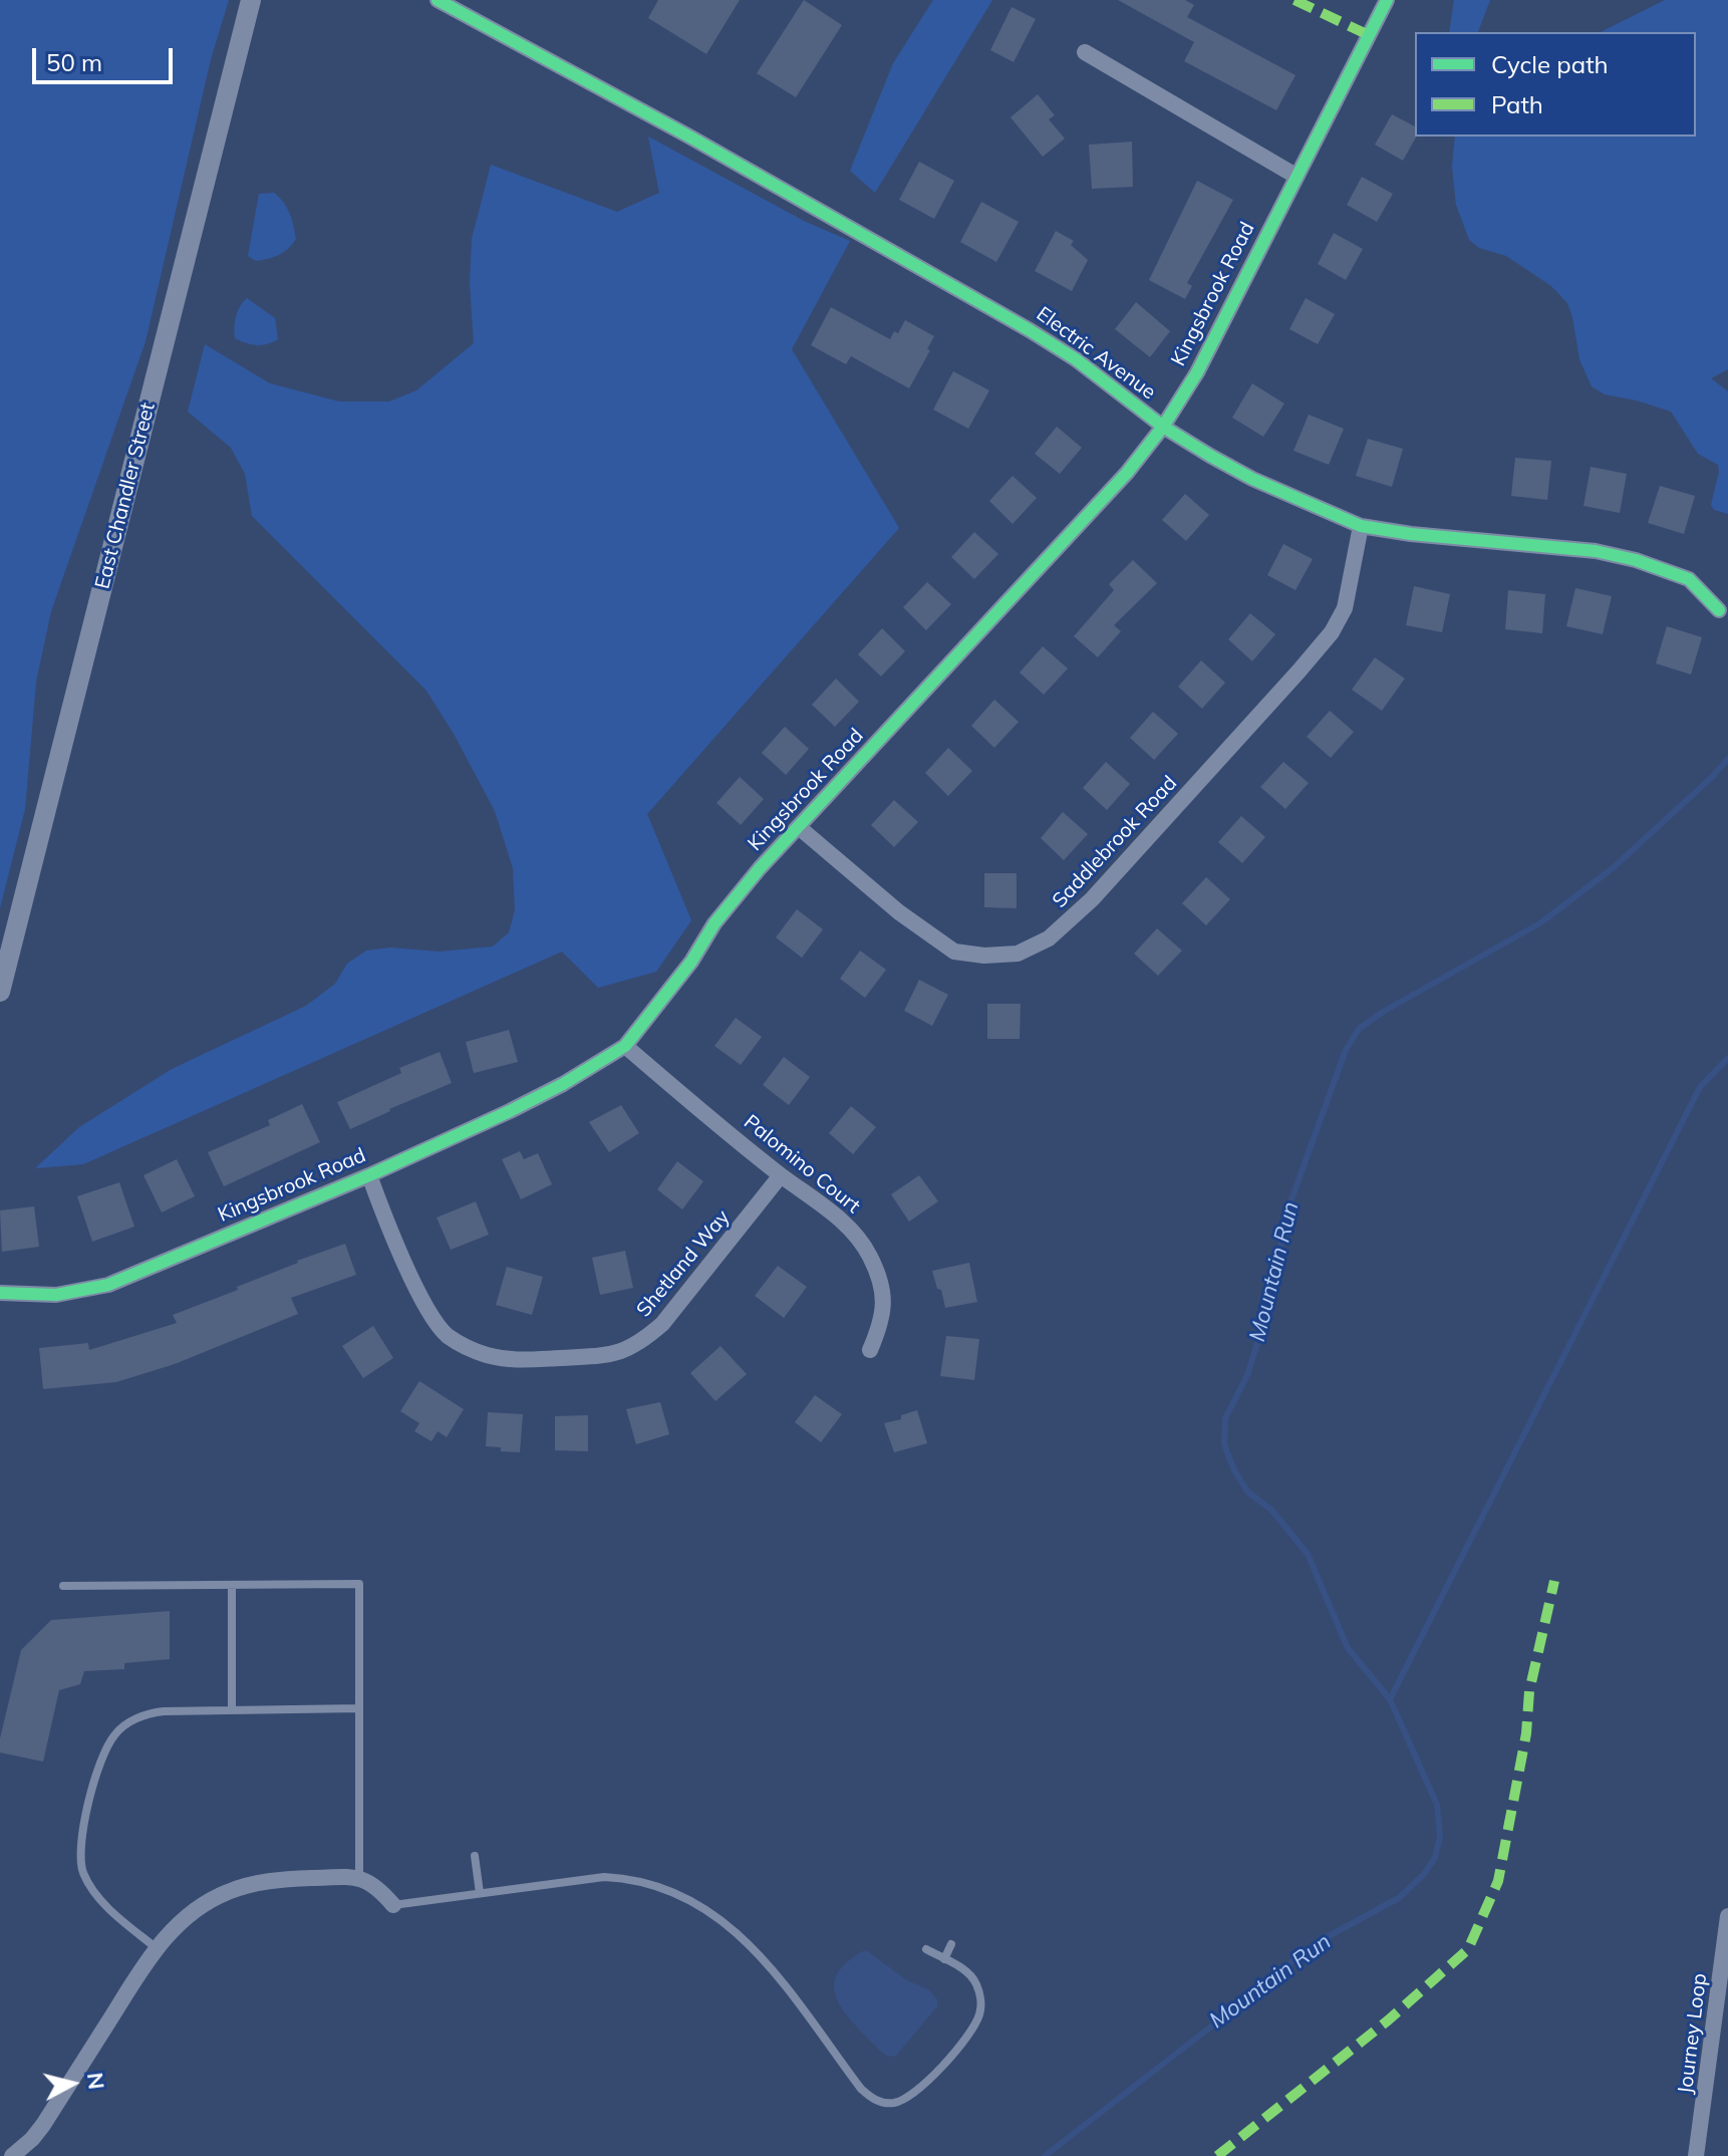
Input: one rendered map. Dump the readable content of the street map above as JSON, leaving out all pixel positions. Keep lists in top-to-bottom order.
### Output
{
  "streets": {
    "street": [
      "Kingsbrook Road",
      "Electric Avenue",
      "East Chandler Street",
      "Saddlebrook Road",
      "Palomino Court",
      "Shetland Way",
      "Journey Loop"
    ]
  },
  "crossings": [
    ["Kingsbrook Road", "Electric Avenue"],
    ["Kingsbrook Road", "Saddlebrook Road"],
    ["Kingsbrook Road", "Palomino Court"],
    ["Kingsbrook Road", "Shetland Way"],
    ["Electric Avenue", "Saddlebrook Road"],
    ["Palomino Court", "Shetland Way"]
  ],
  "water": ["Mountain Run"],
  "legend": ["Cycle path", "Path"],
  "scale_bar": "50 m",
  "north": "right"
}
